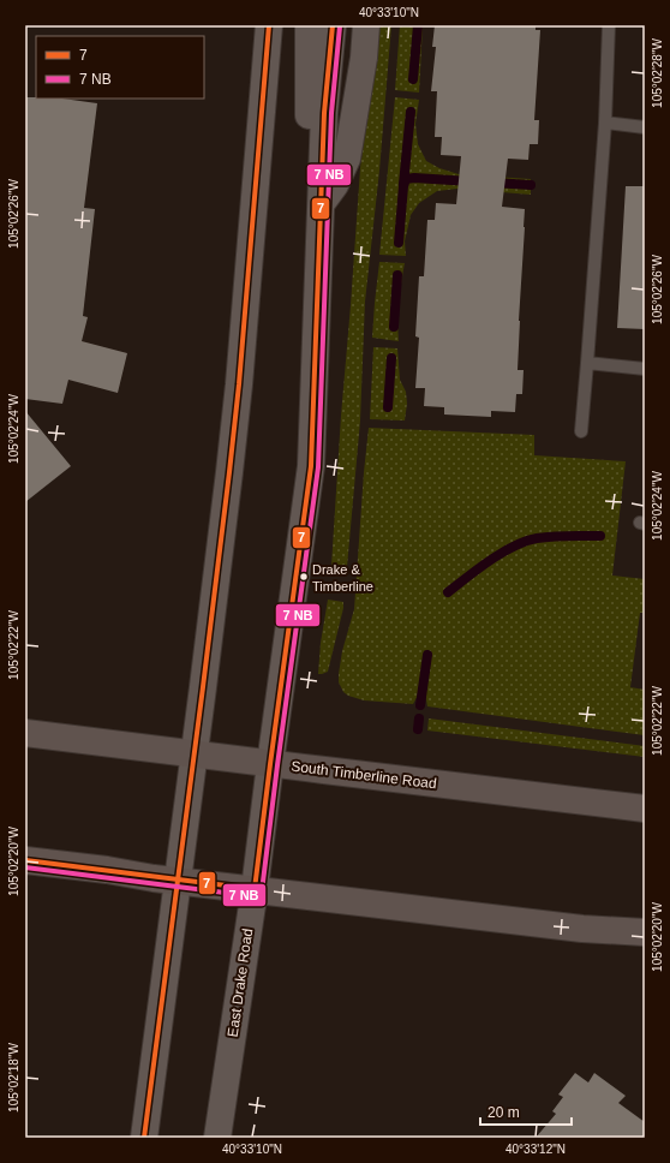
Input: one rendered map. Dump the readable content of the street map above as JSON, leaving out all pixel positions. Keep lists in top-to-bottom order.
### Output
{
  "streets": {
    "main road": ["South Timberline Road", "East Drake Road"]
  },
  "crossings": [
    ["South Timberline Road", "East Drake Road"]
  ],
  "places": ["Drake & Timberline"],
  "lines": ["transit line 7"],
  "legend": ["7", "7 NB"],
  "scale_bar": "20 m",
  "coordinates": [
    "40°33'10\"N",
    "105°02'28\"W",
    "105°02'26\"W",
    "105°02'24\"W",
    "105°02'22\"W",
    "105°02'20\"W",
    "105°02'18\"W",
    "40°33'12\"N"
  ]
}
